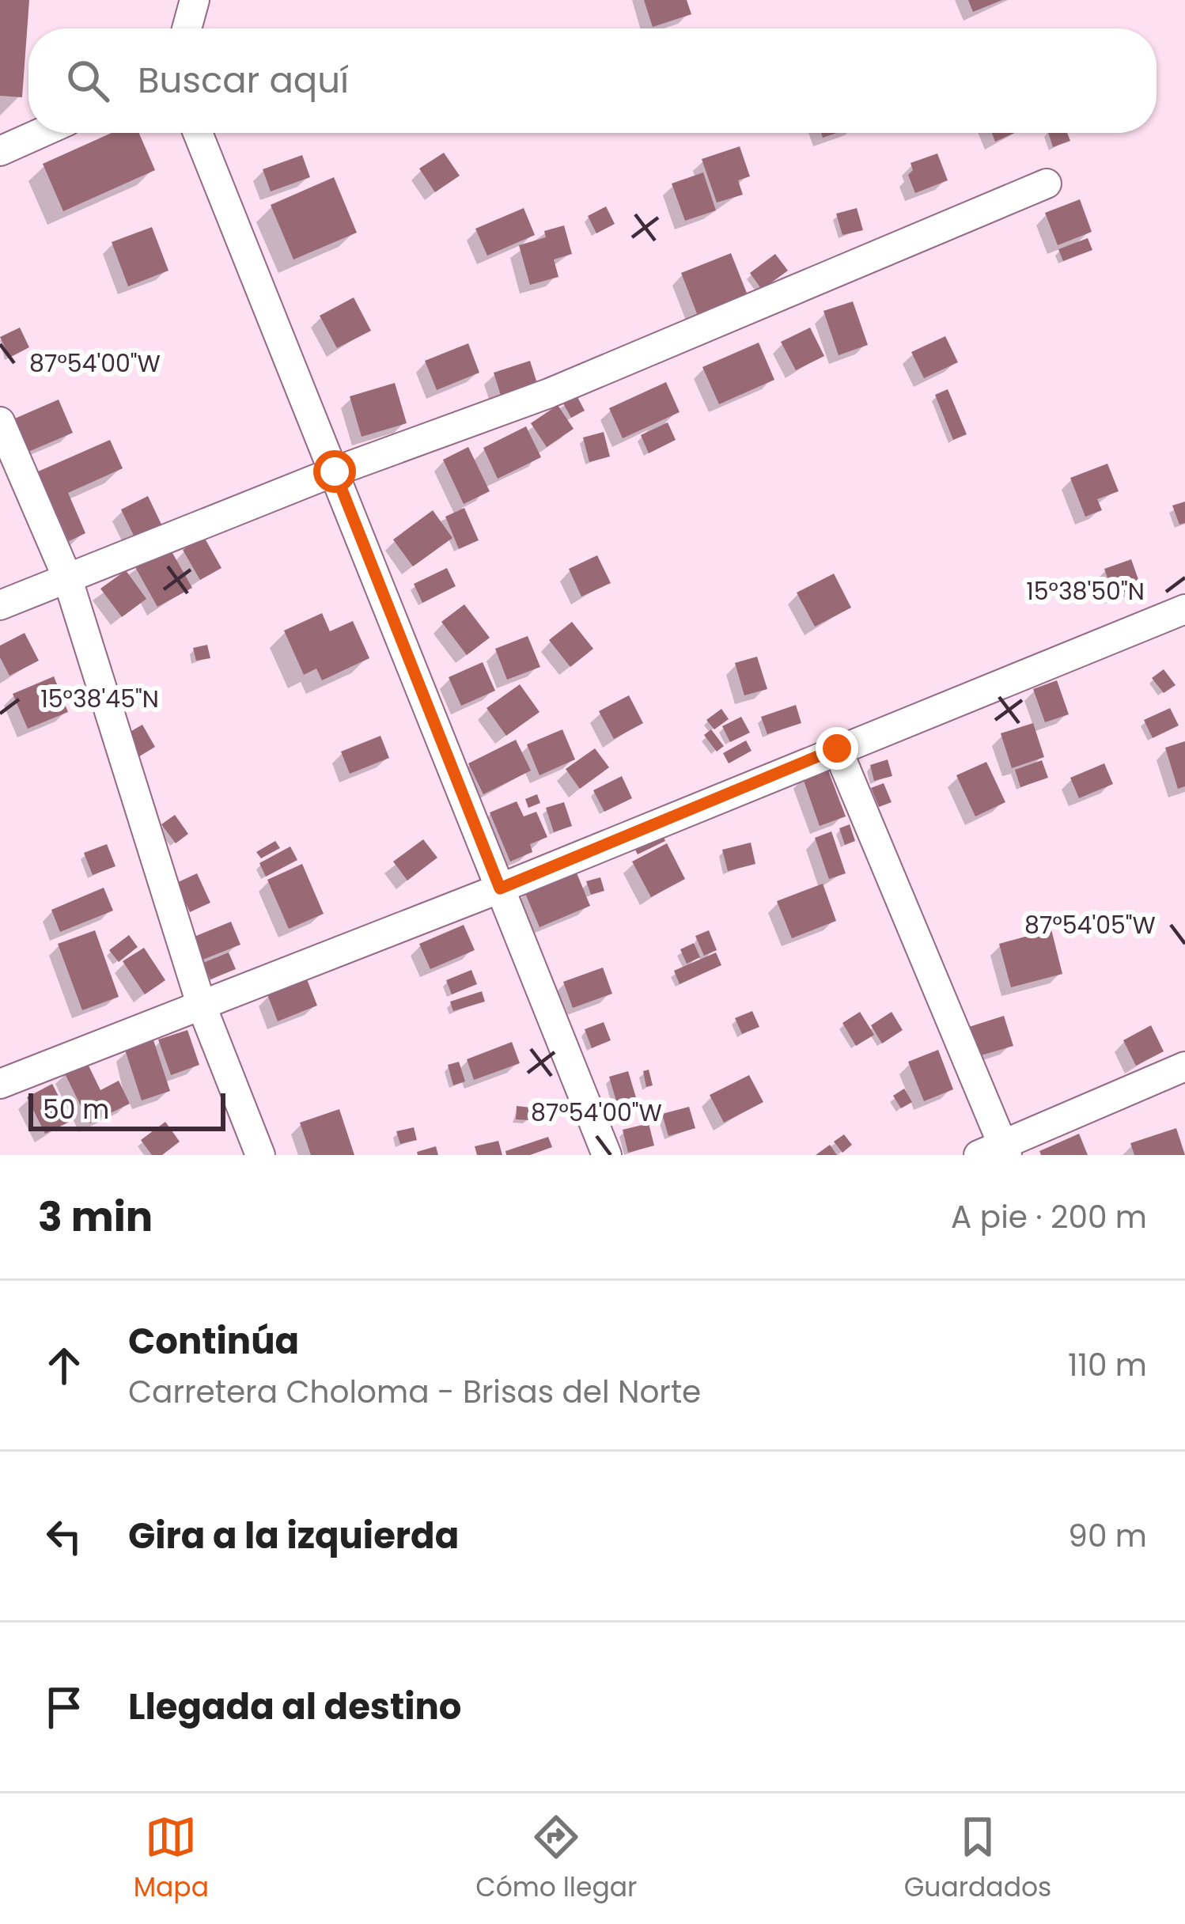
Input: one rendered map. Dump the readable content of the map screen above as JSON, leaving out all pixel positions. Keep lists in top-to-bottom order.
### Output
{
  "scale_bar": "50 m",
  "page": {
    "search": "Buscar aquí",
    "scale": "50 m",
    "heading": ["3 min", "A pie · 200 m"],
    "list": [
      ["Continúa", "Carretera Choloma - Brisas del Norte", "110 m"],
      ["Gira a la izquierda", "90 m"],
      "Llegada al destino"
    ],
    "nav": ["Mapa", "Cómo llegar", "Guardados"]
  },
  "coordinates": [
    "87°54'00\"W",
    "15°38'50\"N",
    "15°38'45\"N",
    "87°54'05\"W"
  ]
}
